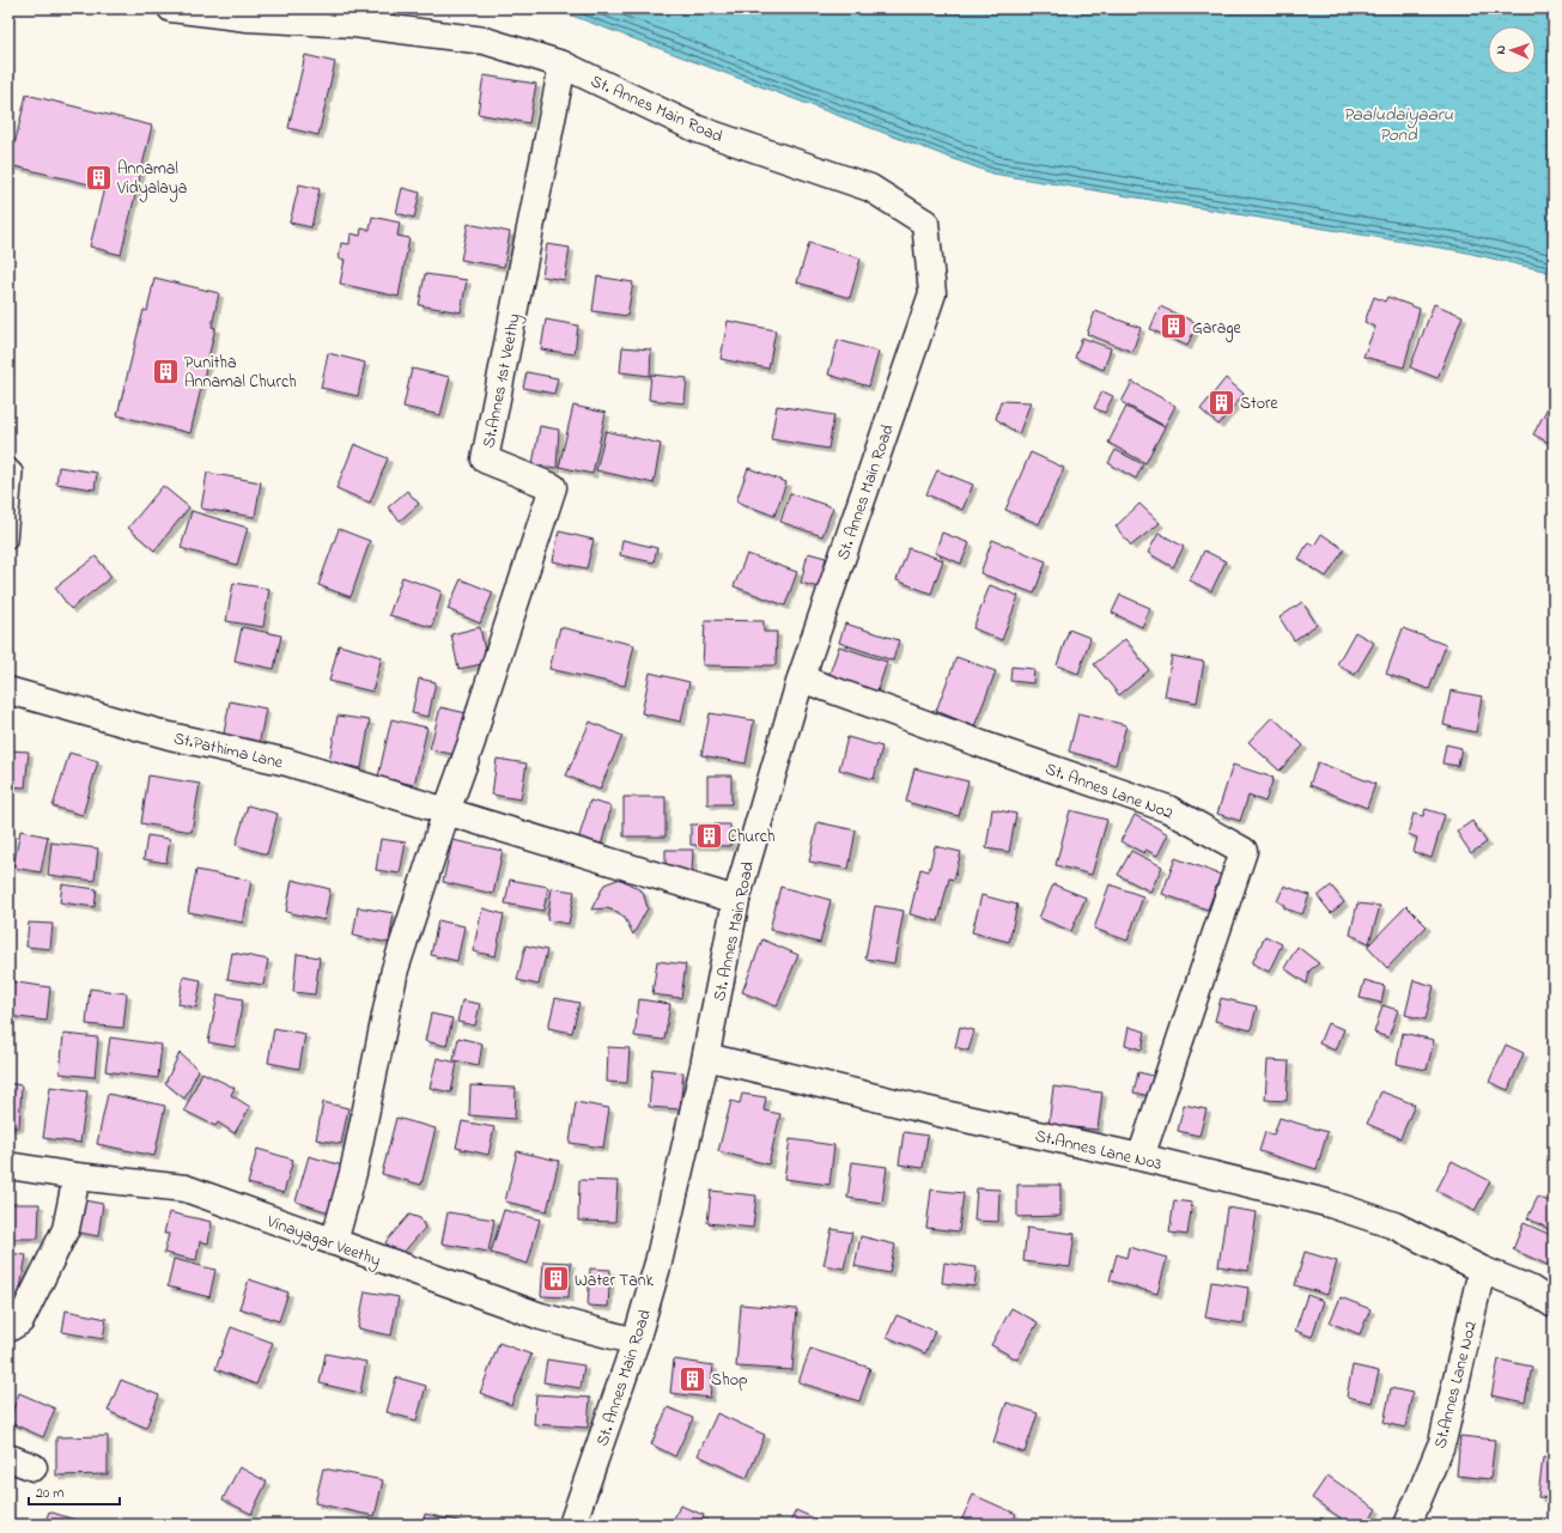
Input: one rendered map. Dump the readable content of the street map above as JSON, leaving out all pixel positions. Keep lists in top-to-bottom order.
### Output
{
  "streets": {
    "street": [
      "St. Annes Main Road",
      "St.Annes 1st Veethy",
      "St.Pathima Lane",
      "St. Annes Lane No2",
      "St.Annes Lane No3",
      "Vinayagar Veethy",
      "St.Annes Lane No2"
    ]
  },
  "crossings": [
    ["St. Annes Main Road", "St.Annes 1st Veethy"],
    ["St. Annes Main Road", "St.Pathima Lane"],
    ["St. Annes Main Road", "St. Annes Lane No2"],
    ["St. Annes Main Road", "St.Annes Lane No3"],
    ["St. Annes Main Road", "Vinayagar Veethy"],
    ["St.Annes 1st Veethy", "St.Pathima Lane"],
    ["St. Annes Lane No2", "St.Annes Lane No3"],
    ["St.Annes Lane No3", "St.Annes Lane No2"]
  ],
  "water": ["Paaludaiyaaru Pond"],
  "places": {
    "building": [
      "Annamal Vidyalaya",
      "Garage",
      "Punitha Annamal Church",
      "Store",
      "Church",
      "Water Tank",
      "Shop"
    ]
  },
  "scale_bar": "20 m",
  "north": "left"
}
